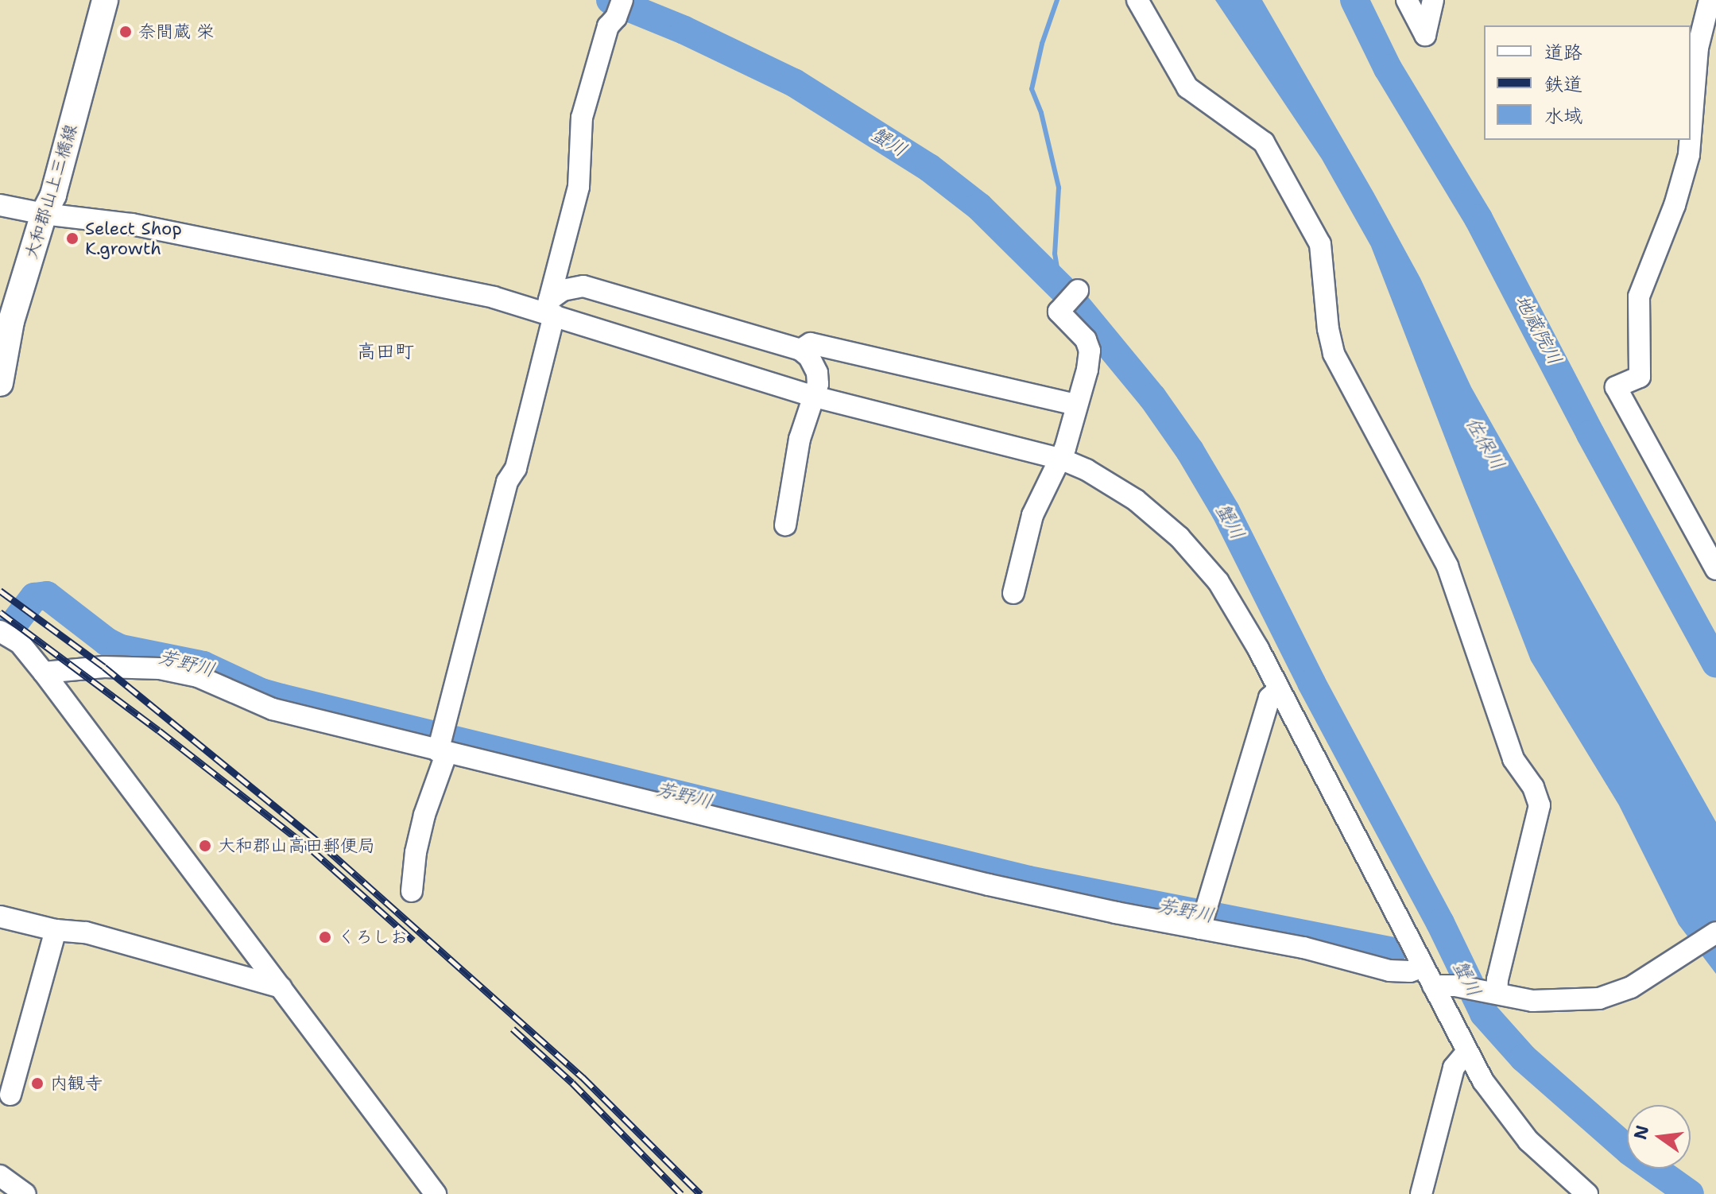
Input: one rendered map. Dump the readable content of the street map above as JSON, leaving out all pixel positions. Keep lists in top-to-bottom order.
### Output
{
  "streets": {
    "main road": ["大和郡山上三橋線"]
  },
  "districts": ["高田町"],
  "water": [
    "蟹川",
    "地蔵院川",
    "佐保川",
    "芳野川"
  ],
  "places": [
    "奈間蔵 栄",
    "Select Shop K.growth",
    "大和郡山高田郵便局",
    "くろしお",
    "内観寺"
  ],
  "legend": ["道路", "鉄道", "水域"],
  "north": "left"
}
